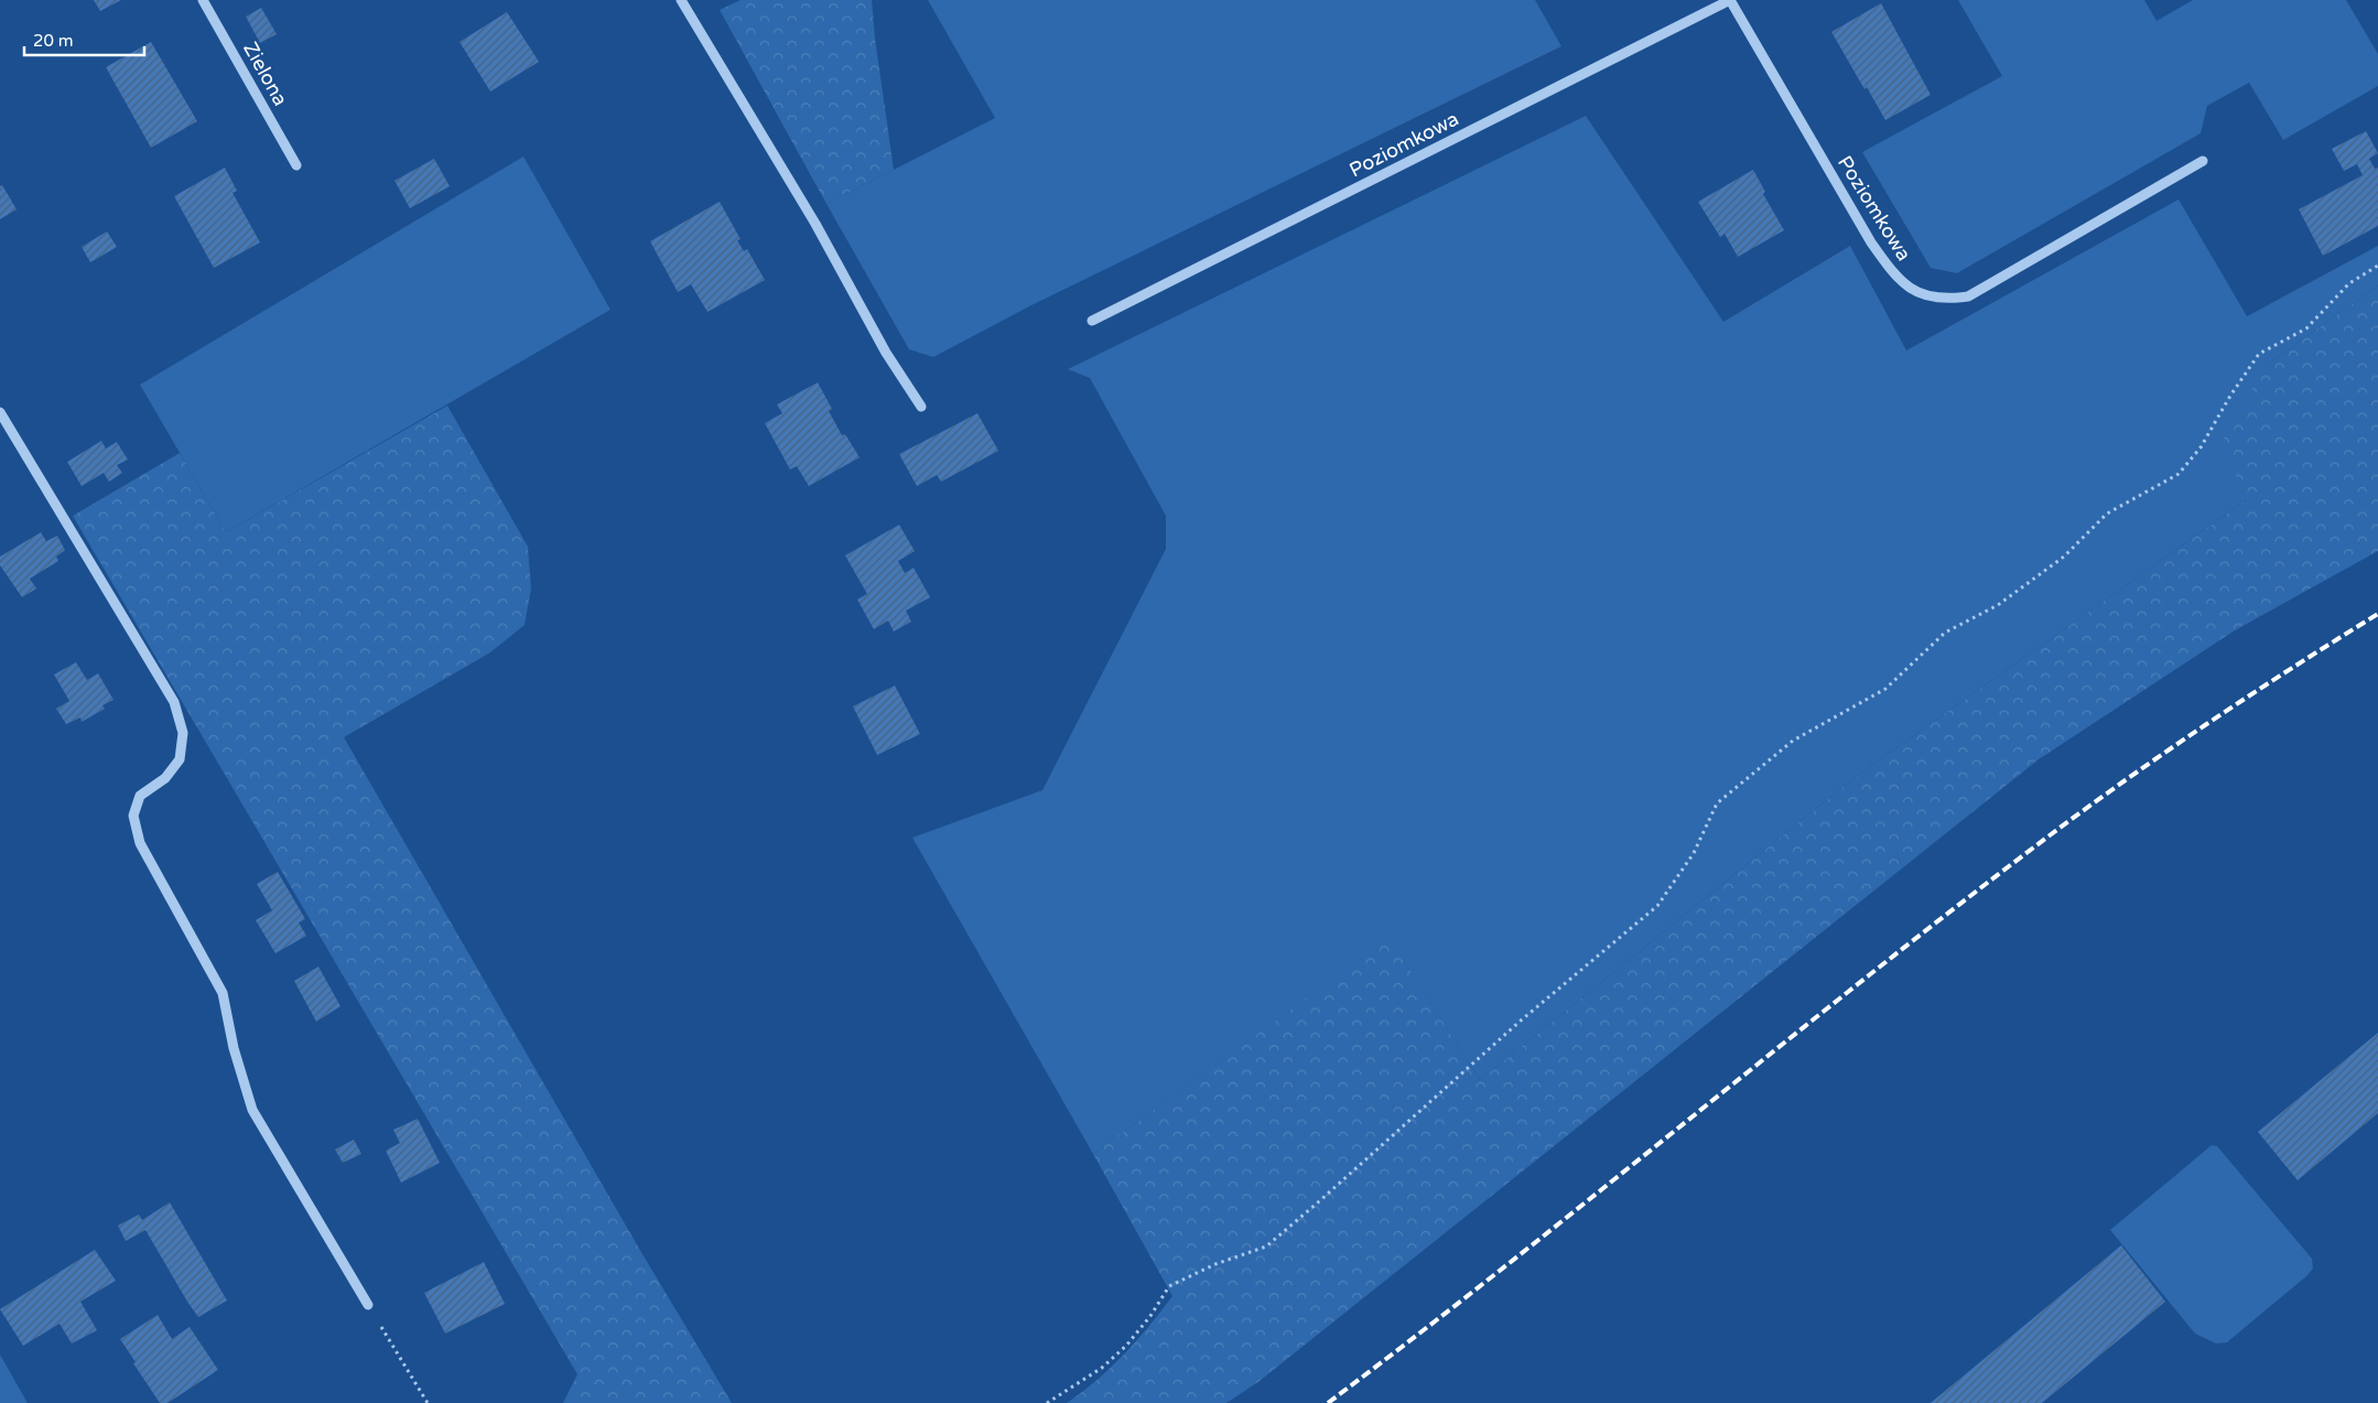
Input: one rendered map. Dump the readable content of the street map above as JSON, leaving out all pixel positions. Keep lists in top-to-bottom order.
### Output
{
  "streets": {
    "street": ["Zielona", "Poziomkowa"]
  },
  "scale_bar": "20 m"
}
